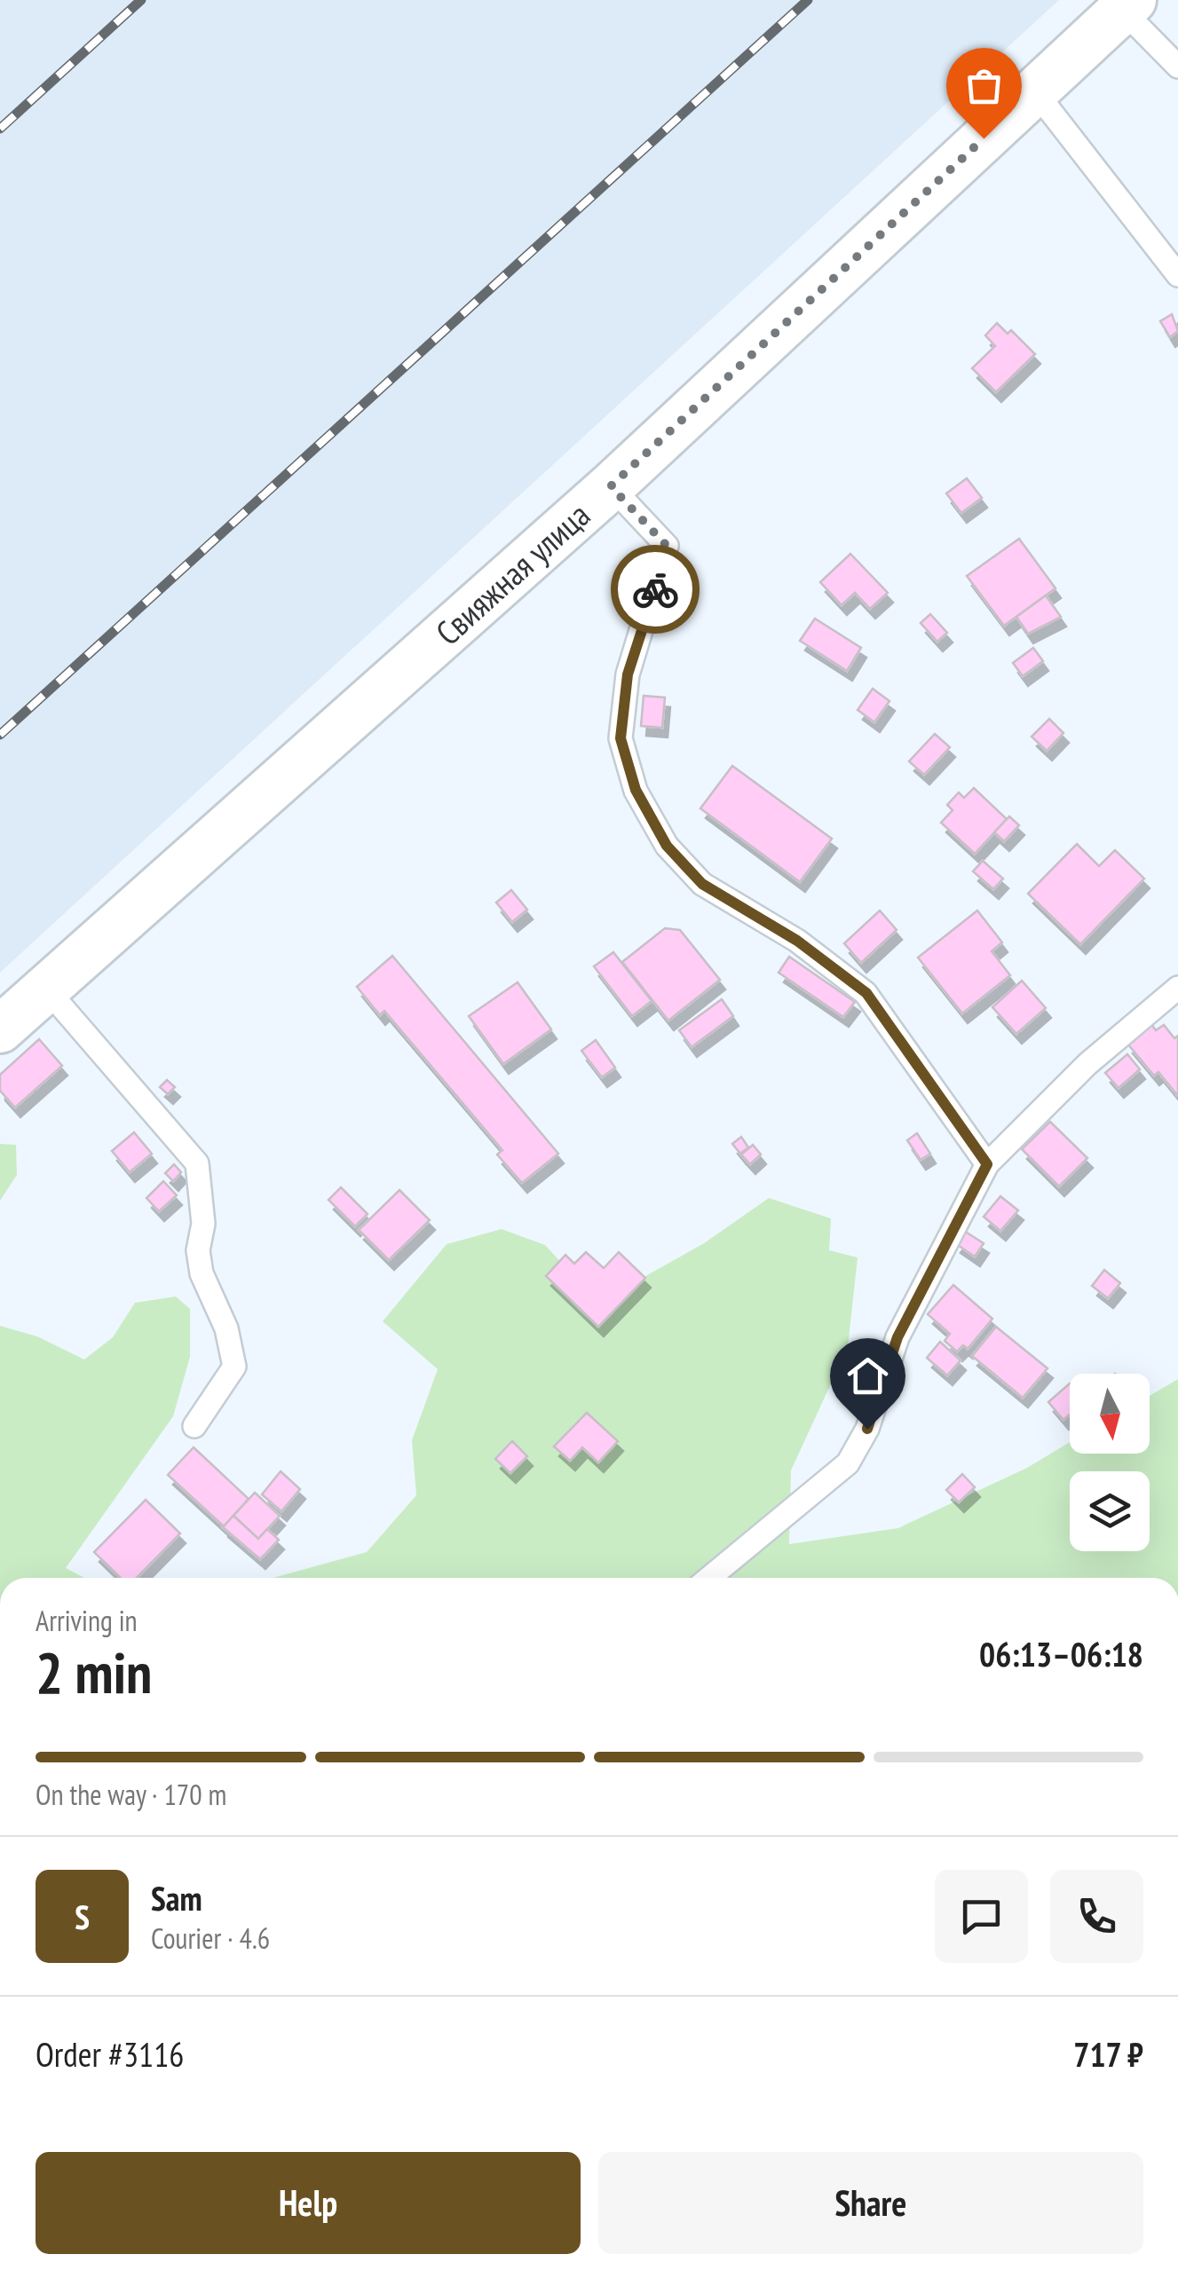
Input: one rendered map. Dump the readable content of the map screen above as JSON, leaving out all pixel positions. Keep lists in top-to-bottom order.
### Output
{
  "streets": {
    "street": ["Свияжная улица"]
  },
  "north": "bottom",
  "page": {
    "heading": ["2 min", "Arriving in", "06:13–06:18"],
    "panel": [
      "Sam",
      "Courier · 4.6",
      "Order #3116",
      "717 ₽"
    ],
    "bar": "On the way · 170 m",
    "round": "S",
    "buttons": ["Help", "Share"]
  }
}
